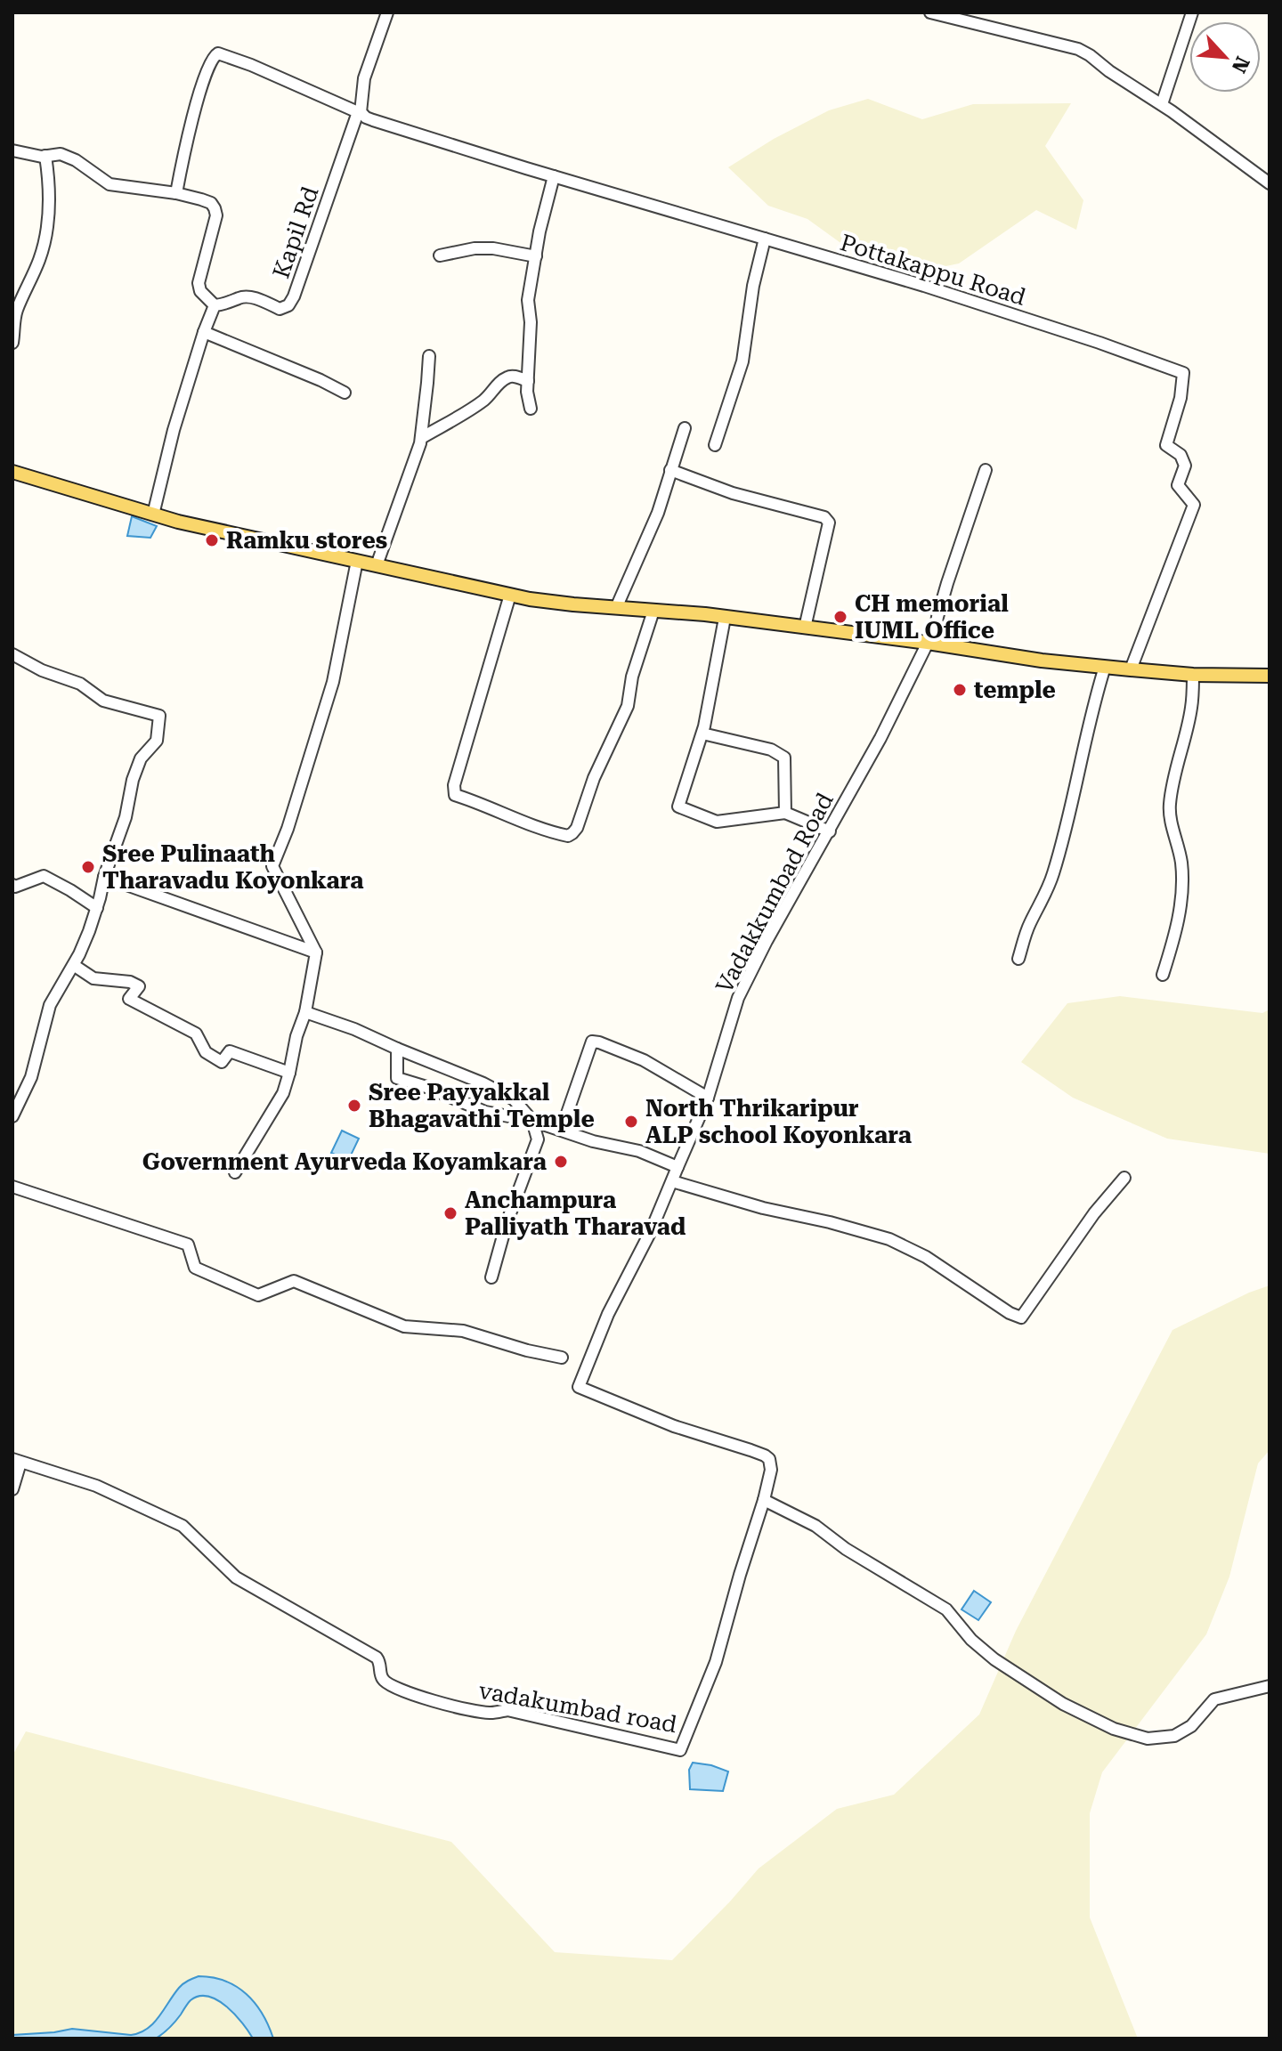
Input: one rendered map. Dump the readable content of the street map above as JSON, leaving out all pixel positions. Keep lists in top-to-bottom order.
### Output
{
  "streets": {
    "street": [
      "Kapil Rd",
      "Pottakappu Road",
      "Vadakkumbad Road",
      "vadakumbad road"
    ]
  },
  "crossings": [
    ["Kapil Rd", "Pottakappu Road"],
    ["Vadakkumbad Road", "vadakumbad road"]
  ],
  "places": [
    "Ramku stores",
    "CH memorial IUML Office",
    "temple",
    "Sree Pulinaath Tharavadu Koyonkara",
    "Sree Payyakkal Bhagavathi Temple",
    "North Thrikaripur ALP school Koyonkara",
    "Government Ayurveda Koyamkara",
    "Anchampura Palliyath Tharavad"
  ],
  "north": "bottom right"
}
